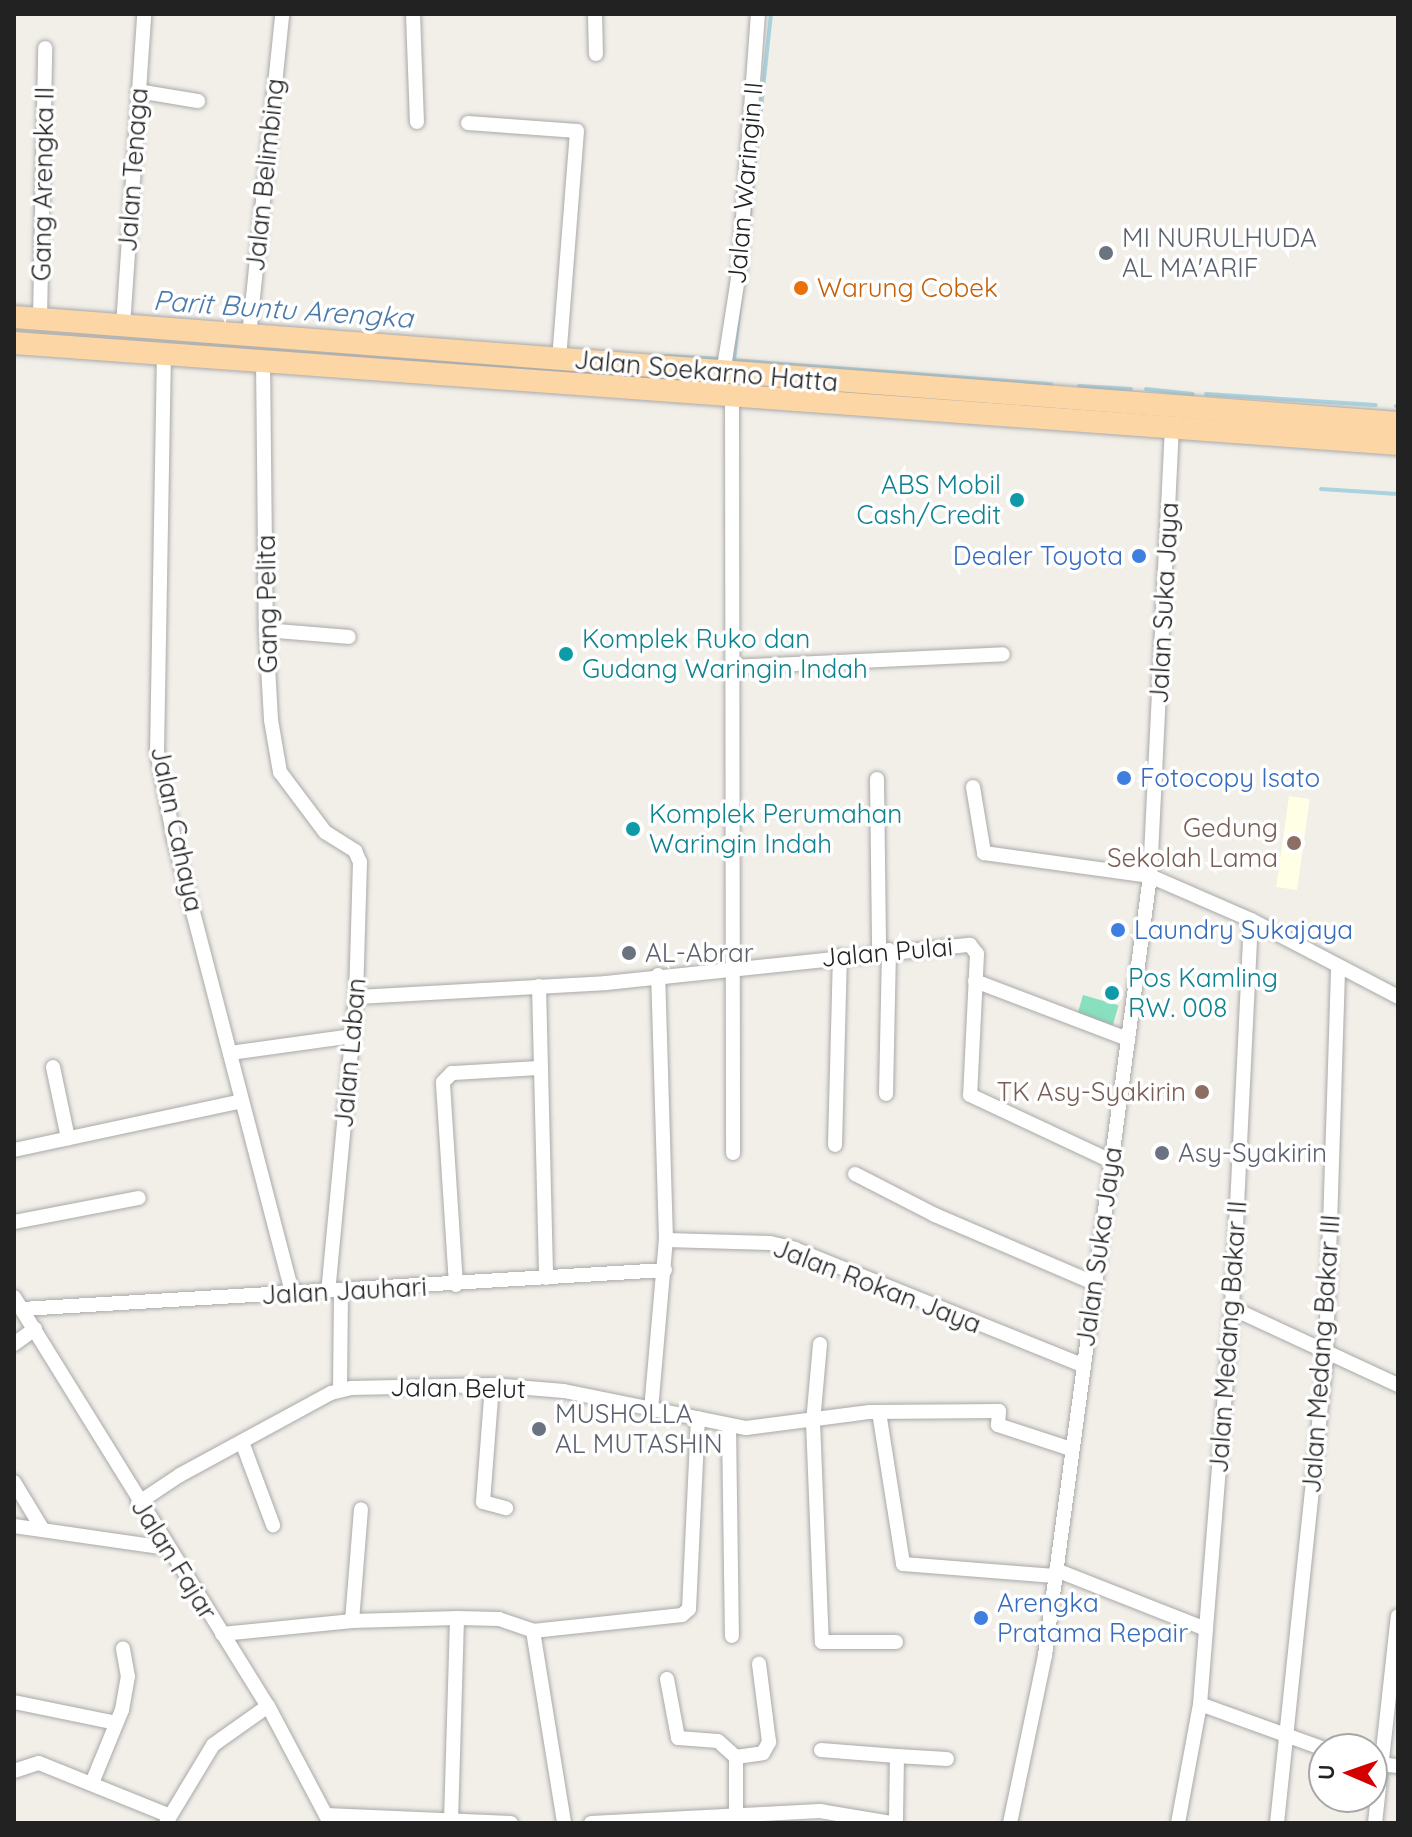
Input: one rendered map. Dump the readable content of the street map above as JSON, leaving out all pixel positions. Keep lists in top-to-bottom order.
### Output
{
  "streets": {
    "main road": ["Jalan Soekarno Hatta"],
    "street": [
      "Jalan Tenaga",
      "Jalan Belimbing",
      "Jalan Waringin II",
      "Gang Arengka II",
      "Jalan Suka Jaya",
      "Gang Pelita",
      "Jalan Cahaya",
      "Jalan Pulai",
      "Jalan Laban",
      "Jalan Rokan Jaya",
      "Jalan Jauhari",
      "Jalan Medang Bakar II",
      "Jalan Medang Bakar III",
      "Jalan Belut",
      "Jalan Fajar"
    ]
  },
  "crossings": [
    ["Jalan Tenaga", "Jalan Soekarno Hatta"],
    ["Jalan Belimbing", "Jalan Soekarno Hatta"],
    ["Jalan Waringin II", "Jalan Soekarno Hatta"],
    ["Gang Arengka II", "Jalan Soekarno Hatta"],
    ["Jalan Soekarno Hatta", "Jalan Suka Jaya"],
    ["Jalan Soekarno Hatta", "Gang Pelita"],
    ["Jalan Soekarno Hatta", "Jalan Cahaya"],
    ["Jalan Suka Jaya", "Jalan Pulai"],
    ["Jalan Suka Jaya", "Jalan Rokan Jaya"],
    ["Jalan Suka Jaya", "Jalan Belut"],
    ["Gang Pelita", "Jalan Laban"],
    ["Jalan Cahaya", "Jalan Jauhari"],
    ["Jalan Pulai", "Jalan Laban"],
    ["Jalan Laban", "Jalan Jauhari"],
    ["Jalan Laban", "Jalan Belut"],
    ["Jalan Jauhari", "Jalan Fajar"],
    ["Jalan Belut", "Jalan Fajar"]
  ],
  "water": ["Parit Buntu Arengka"],
  "places": [
    "MI NURULHUDA AL MA'ARIF",
    "Warung Cobek",
    "ABS Mobil Cash/Credit",
    "Dealer Toyota",
    "Komplek Ruko dan Gudang Waringin Indah",
    "Fotocopy Isato",
    "Komplek Perumahan Waringin Indah",
    "Gedung Sekolah Lama",
    "Laundry Sukajaya",
    "AL-Abrar",
    "Pos Kamling RW. 008",
    "TK Asy-Syakirin",
    "Asy-Syakirin",
    "MUSHOLLA AL MUTASHIN",
    "Arengka Pratama Repair"
  ],
  "north": "left"
}
